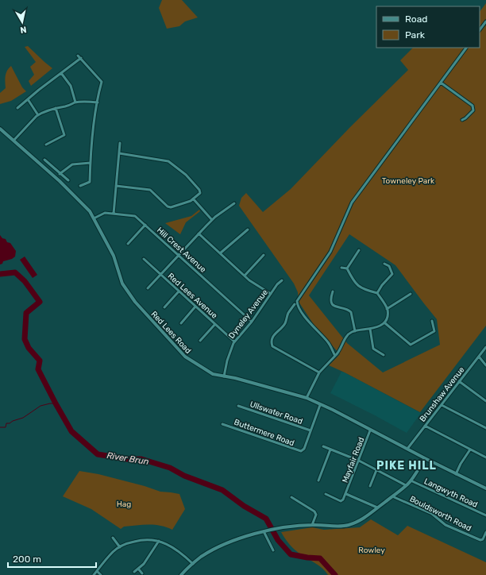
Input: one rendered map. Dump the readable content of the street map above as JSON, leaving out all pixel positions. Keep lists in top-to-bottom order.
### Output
{
  "streets": {
    "street": [
      "Hill Crest Avenue",
      "Red Lees Avenue",
      "Dyneley Avenue",
      "Red Lees Road",
      "Brunshaw Avenue",
      "Ullswater Road",
      "Buttermere Road",
      "Mayfair Road",
      "Langwyth Road",
      "Bouldsworth Road"
    ]
  },
  "crossings": [
    ["Hill Crest Avenue", "Dyneley Avenue"],
    ["Hill Crest Avenue", "Red Lees Road"],
    ["Red Lees Avenue", "Dyneley Avenue"],
    ["Dyneley Avenue", "Red Lees Road"],
    ["Red Lees Road", "Brunshaw Avenue"],
    ["Red Lees Road", "Mayfair Road"],
    ["Ullswater Road", "Buttermere Road"]
  ],
  "districts": ["PIKE HILL"],
  "water": ["River Brun"],
  "parks": ["Towneley Park", "Hag", "Rowley"],
  "legend": ["Road", "Park"],
  "scale_bar": "200 m",
  "north": "bottom"
}
